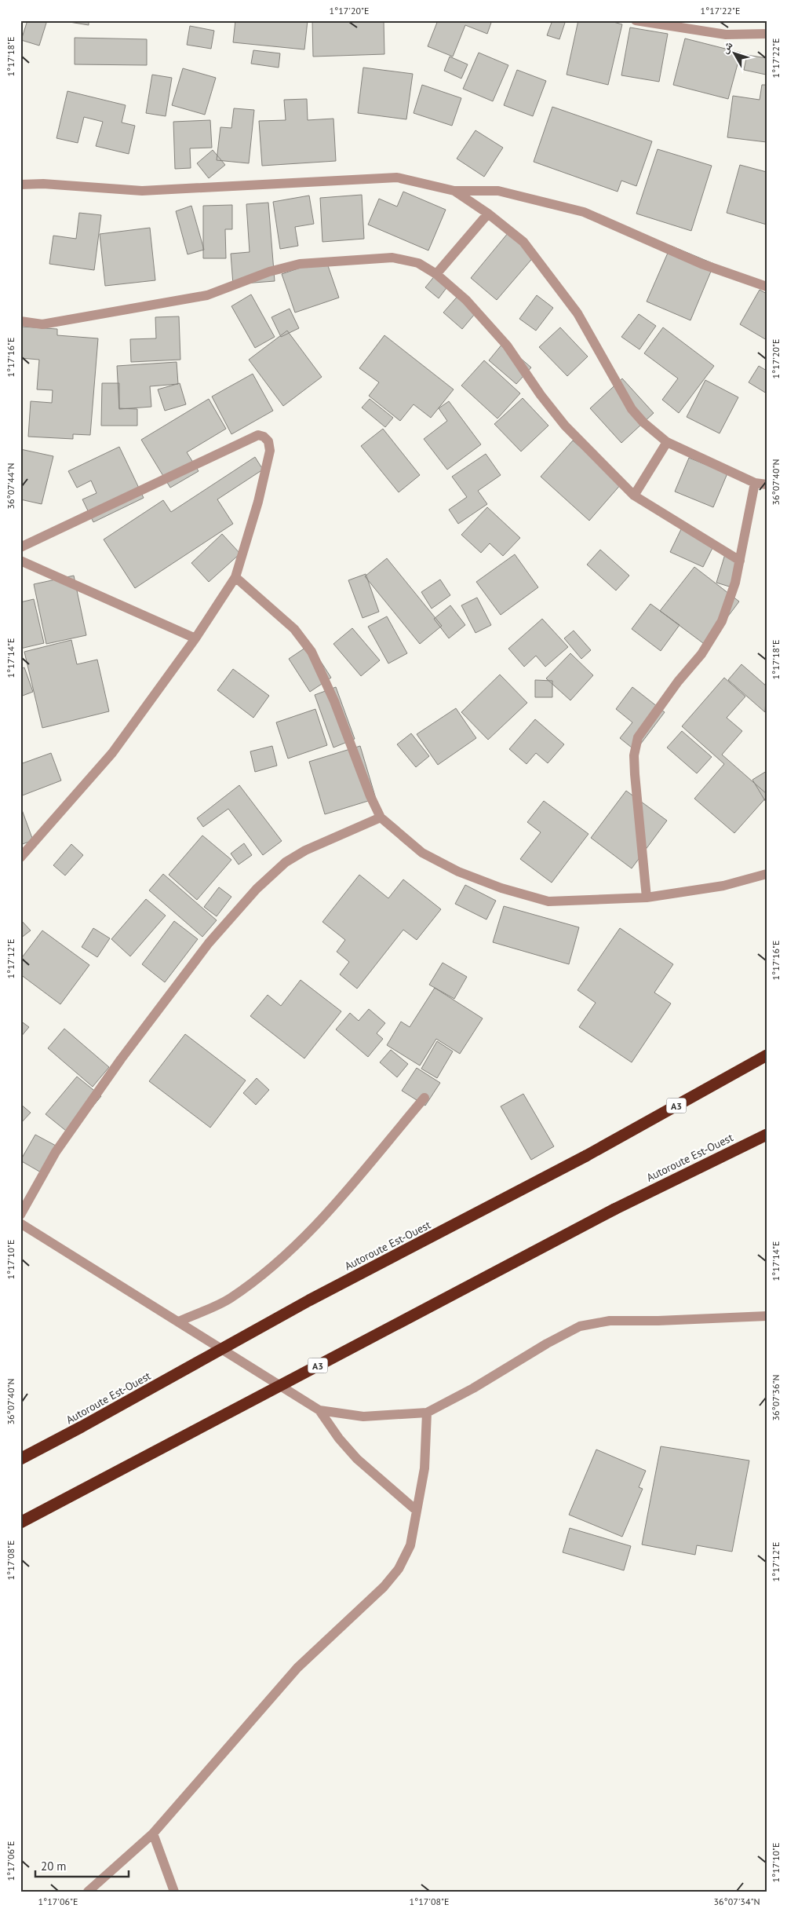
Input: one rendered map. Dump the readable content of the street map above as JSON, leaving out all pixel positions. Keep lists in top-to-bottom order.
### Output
{
  "streets": {
    "highway": ["A3", "Autoroute Est-Ouest"]
  },
  "scale_bar": "20 m",
  "north": "top left",
  "coordinates": [
    "1°17'20\"E",
    "1°17'22\"E",
    "1°17'18\"E",
    "1°17'16\"E",
    "36°07'40\"N",
    "36°07'44\"N",
    "1°17'14\"E",
    "1°17'12\"E",
    "1°17'10\"E",
    "36°07'36\"N",
    "1°17'08\"E",
    "1°17'06\"E",
    "36°07'34\"N"
  ]
}
